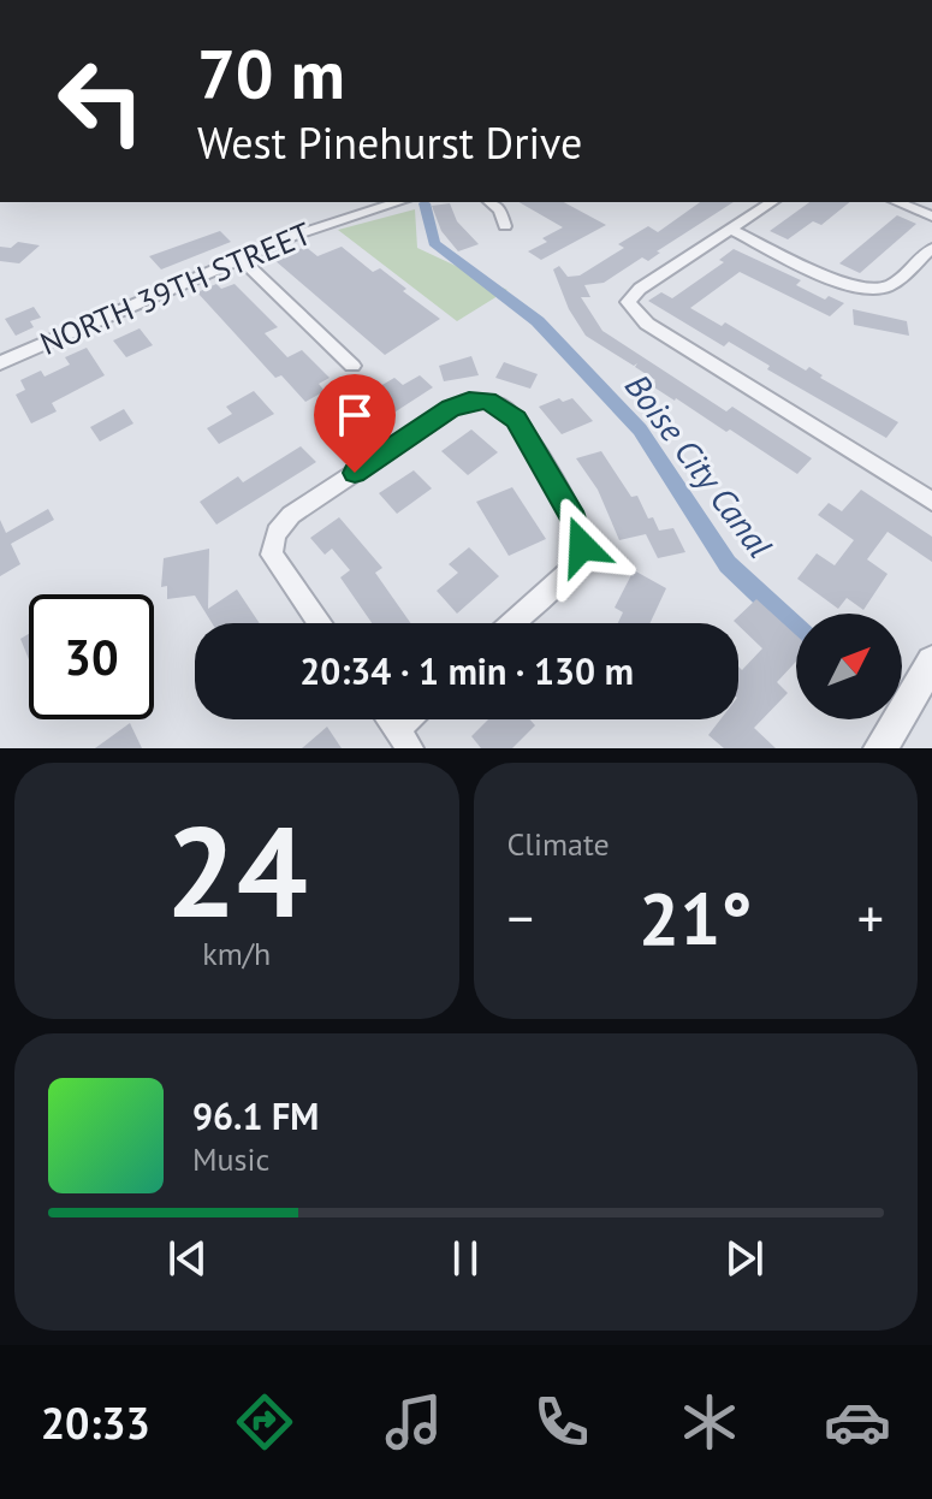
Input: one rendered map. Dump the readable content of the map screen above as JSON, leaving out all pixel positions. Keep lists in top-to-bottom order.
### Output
{
  "streets": {
    "street": ["NORTH 39TH STREET"]
  },
  "water": ["Boise City Canal"],
  "north": "top right",
  "page": {
    "turn": ["70 m", "West Pinehurst Drive"],
    "limit": "30",
    "trip": "20:34 · 1 min · 130 m",
    "tile": [
      ["24", "km/h"],
      "Climate"
    ],
    "heat": ["−", "21°", "+"],
    "song": ["96.1 FM", "Music"],
    "tabs": "20:33"
  }
}
